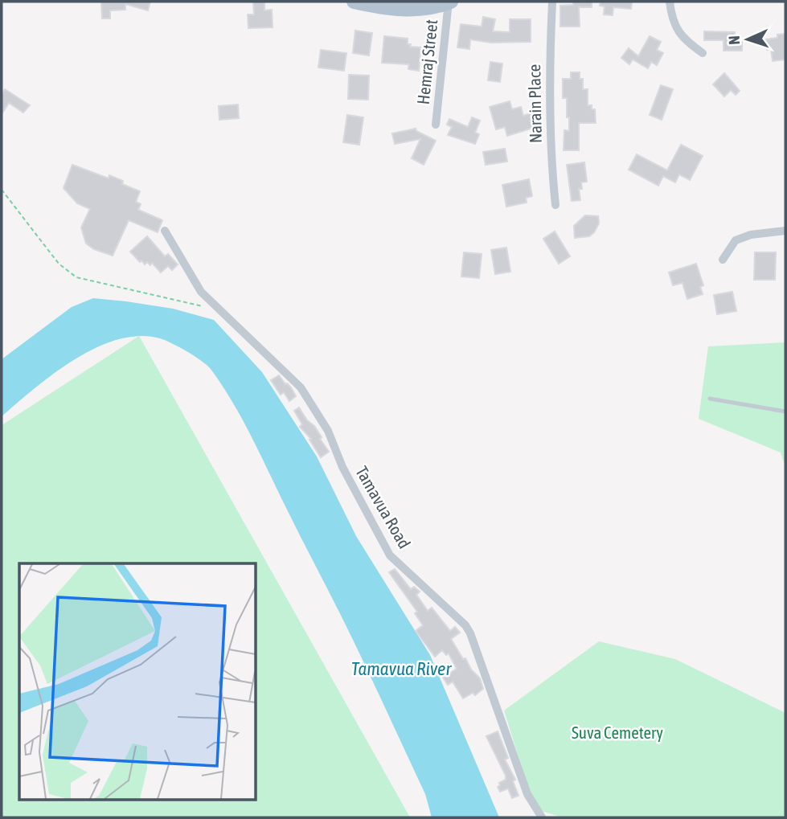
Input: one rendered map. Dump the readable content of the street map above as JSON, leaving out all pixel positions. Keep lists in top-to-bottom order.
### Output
{
  "streets": {
    "street": ["Hemraj Street", "Narain Place", "Tamavua Road"]
  },
  "water": ["Tamavua River"],
  "parks": ["Suva Cemetery"],
  "north": "left"
}
